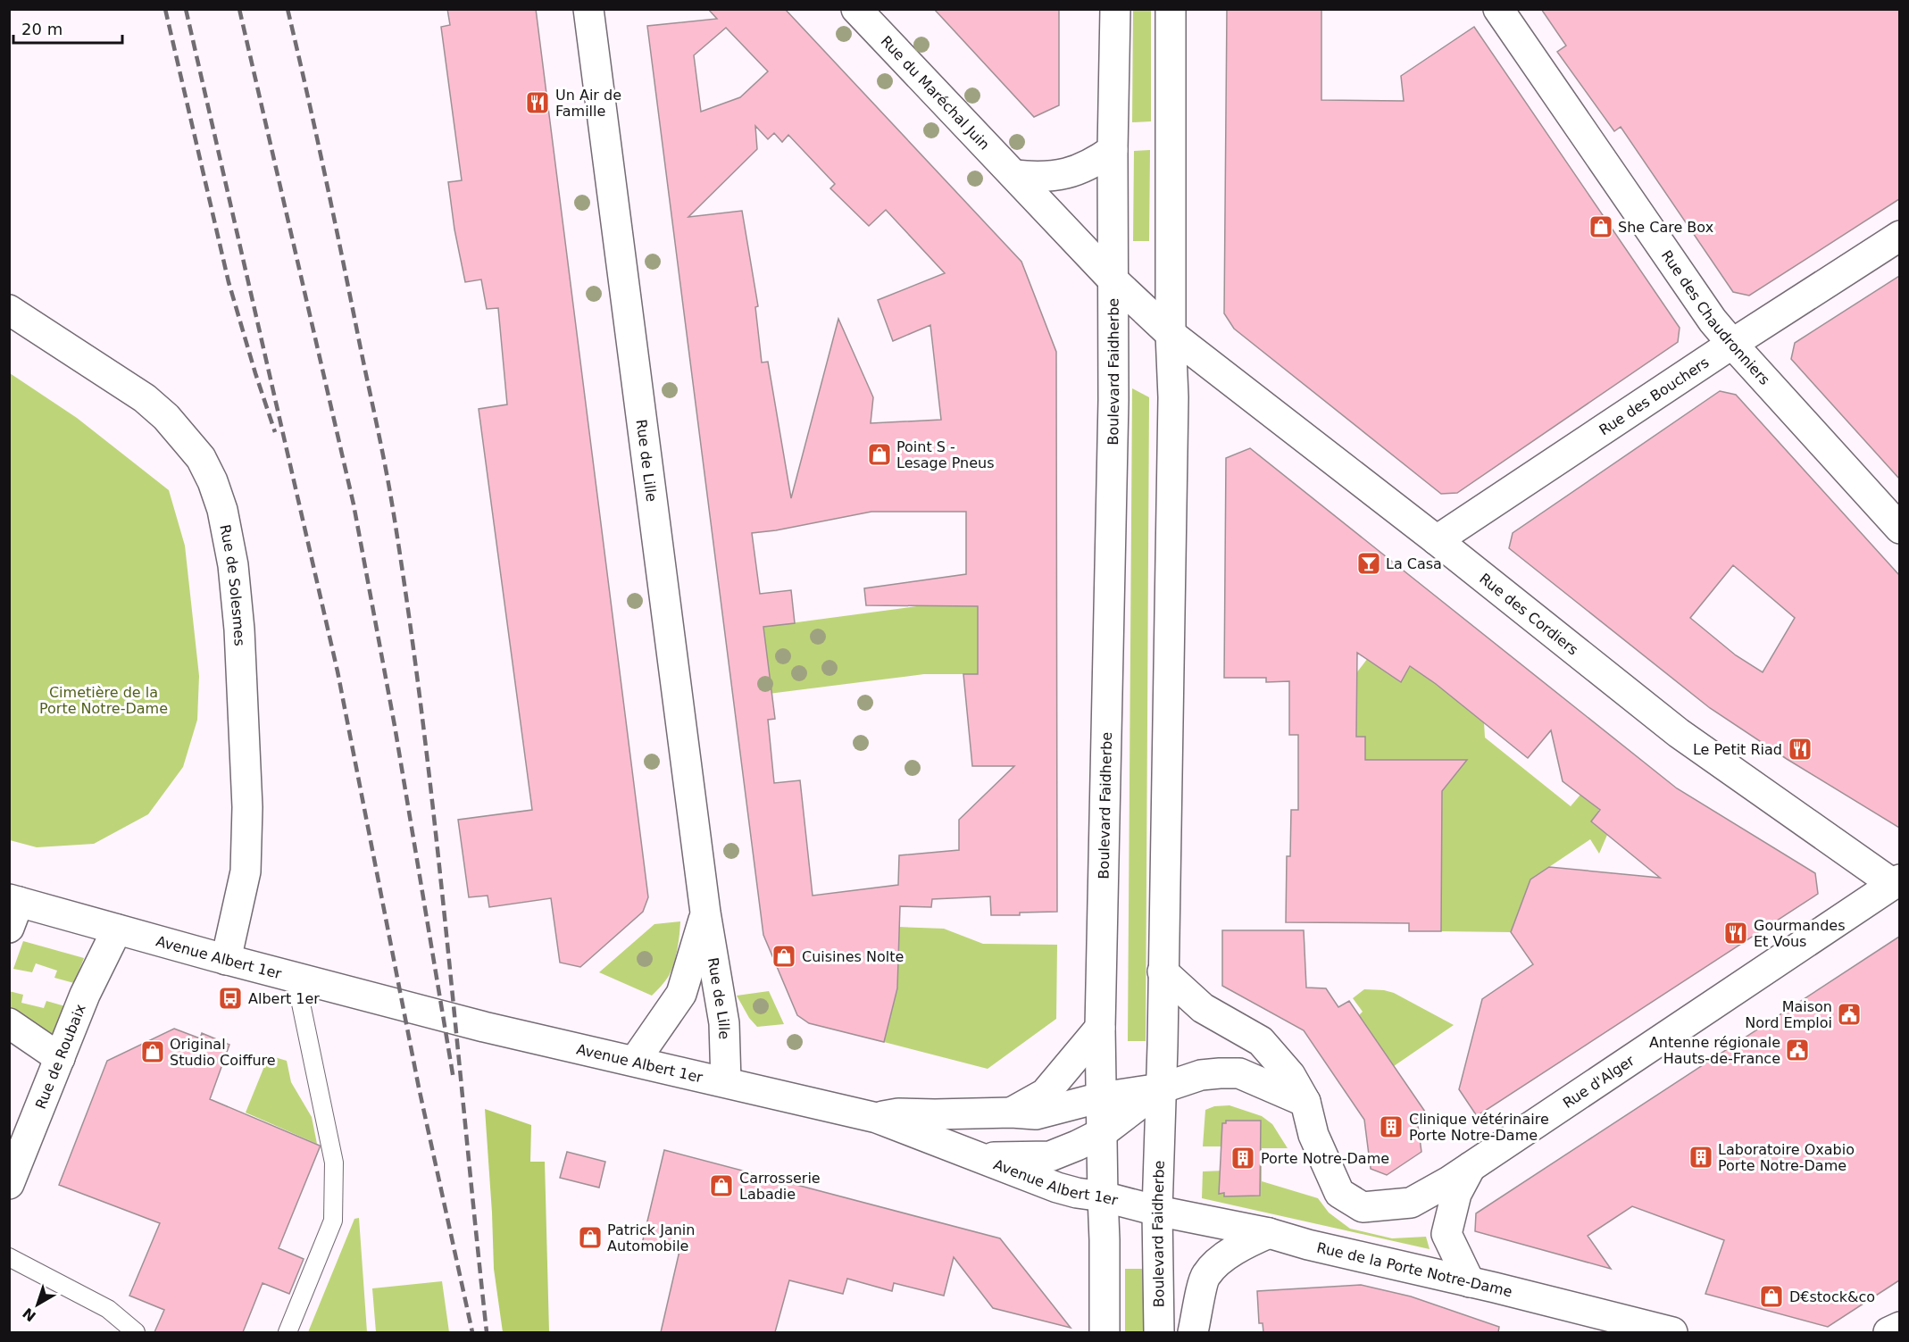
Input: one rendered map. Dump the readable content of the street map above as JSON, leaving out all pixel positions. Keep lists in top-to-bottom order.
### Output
{
  "streets": {
    "street": [
      "Rue du Maréchal Juin",
      "Rue des Chaudronniers",
      "Boulevard Faidherbe",
      "Rue des Bouchers",
      "Rue de Lille",
      "Rue de Solesmes",
      "Rue des Cordiers",
      "Avenue Albert 1er",
      "Rue de Roubaix",
      "Rue d'Alger",
      "Rue de la Porte Notre-Dame"
    ]
  },
  "crossings": [
    ["Rue du Maréchal Juin", "Boulevard Faidherbe"],
    ["Rue des Chaudronniers", "Rue des Bouchers"],
    ["Boulevard Faidherbe", "Rue des Cordiers"],
    ["Boulevard Faidherbe", "Avenue Albert 1er"],
    ["Boulevard Faidherbe", "Rue de la Porte Notre-Dame"],
    ["Rue des Bouchers", "Rue des Cordiers"],
    ["Rue de Lille", "Avenue Albert 1er"],
    ["Rue de Solesmes", "Avenue Albert 1er"],
    ["Rue des Cordiers", "Rue d'Alger"],
    ["Avenue Albert 1er", "Rue de Roubaix"],
    ["Avenue Albert 1er", "Rue de la Porte Notre-Dame"]
  ],
  "parks": ["Cimetière de la Porte Notre-Dame"],
  "places": {
    "restaurant": ["Un Air de Famille", "Le Petit Riad", "Gourmandes Et Vous"],
    "shop": [
      "She Care Box",
      "Point S - Lesage Pneus",
      "Cuisines Nolte",
      "Original Studio Coiffure",
      "Carrosserie Labadie",
      "Patrick Janin Automobile",
      "D€stock&co"
    ],
    "bar": ["La Casa"],
    "bus stop": ["Albert 1er"],
    "public building": ["Maison Nord Emploi", "Antenne régionale Hauts-de-France"],
    "building": ["Clinique vétérinaire Porte Notre-Dame", "Laboratoire Oxabio Porte Notre-Dame", "Porte Notre-Dame"]
  },
  "scale_bar": "20 m",
  "north": "bottom left"
}
